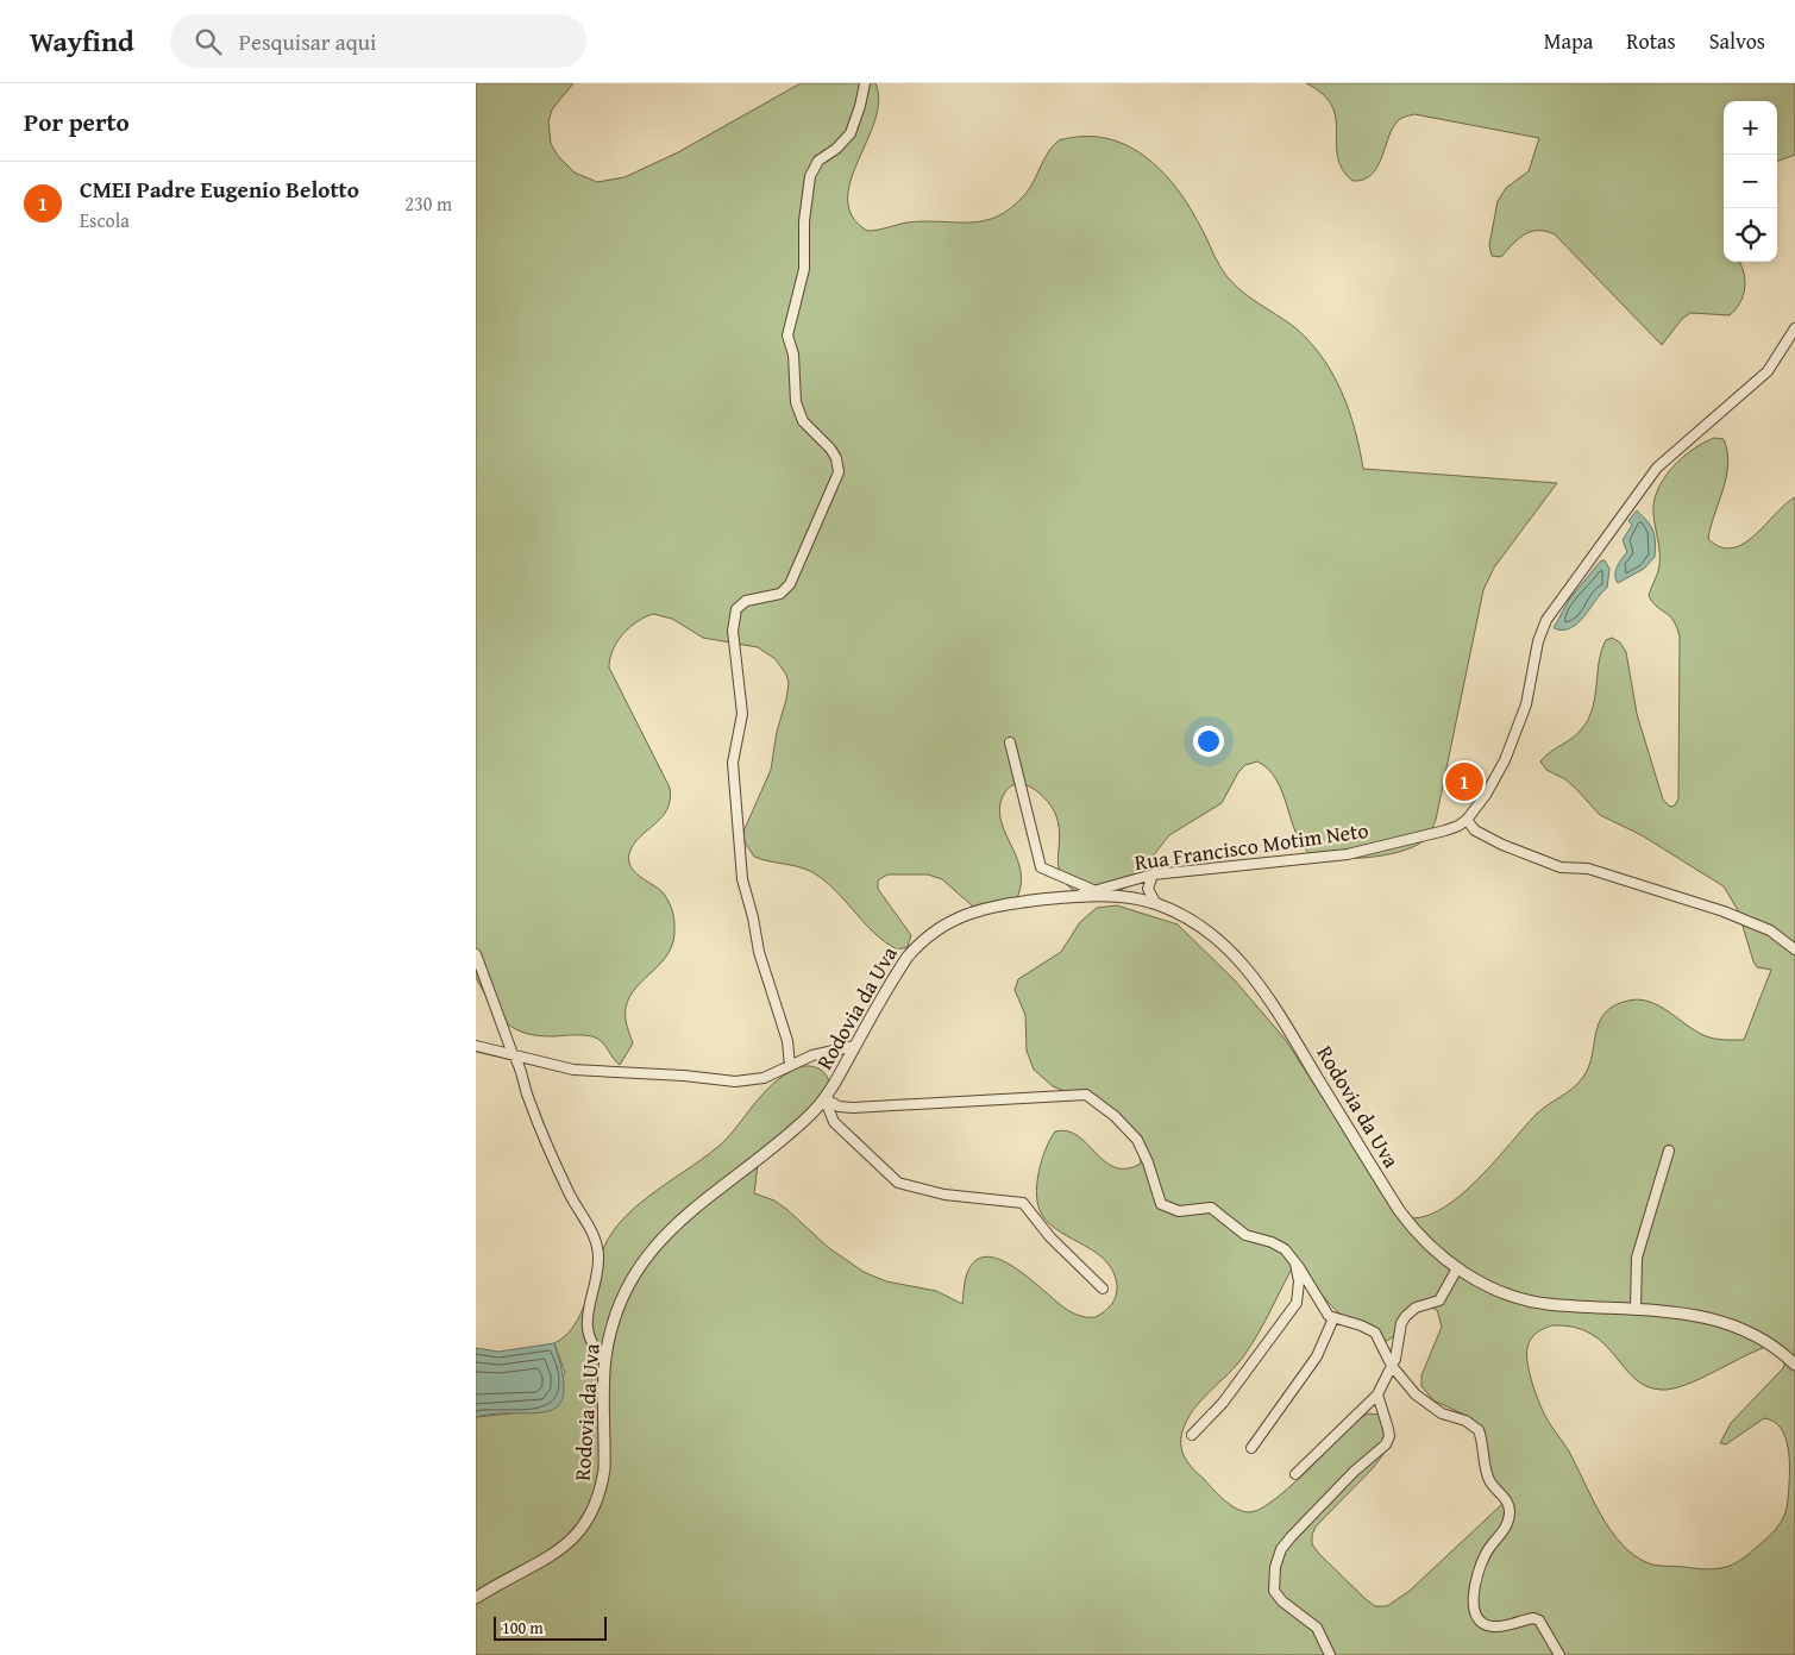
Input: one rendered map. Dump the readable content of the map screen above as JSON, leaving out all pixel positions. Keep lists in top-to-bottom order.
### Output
{
  "streets": {
    "street": ["Rua Francisco Motim Neto", "Rodovia da Uva"]
  },
  "crossings": [
    ["Rua Francisco Motim Neto", "Rodovia da Uva"]
  ],
  "scale_bar": "100 m",
  "page": {
    "header": "Wayfind",
    "search": "Pesquisar aqui",
    "nav": ["Mapa", "Rotas", "Salvos"],
    "heading": "Por perto",
    "map_buttons": ["+", "−"],
    "list": [
      {
        "mark": "1",
        "name": "CMEI Padre Eugenio Belotto",
        "note": "Escola",
        "value": "230 m"
      }
    ],
    "pins": "1",
    "scale": "100 m"
  }
}
